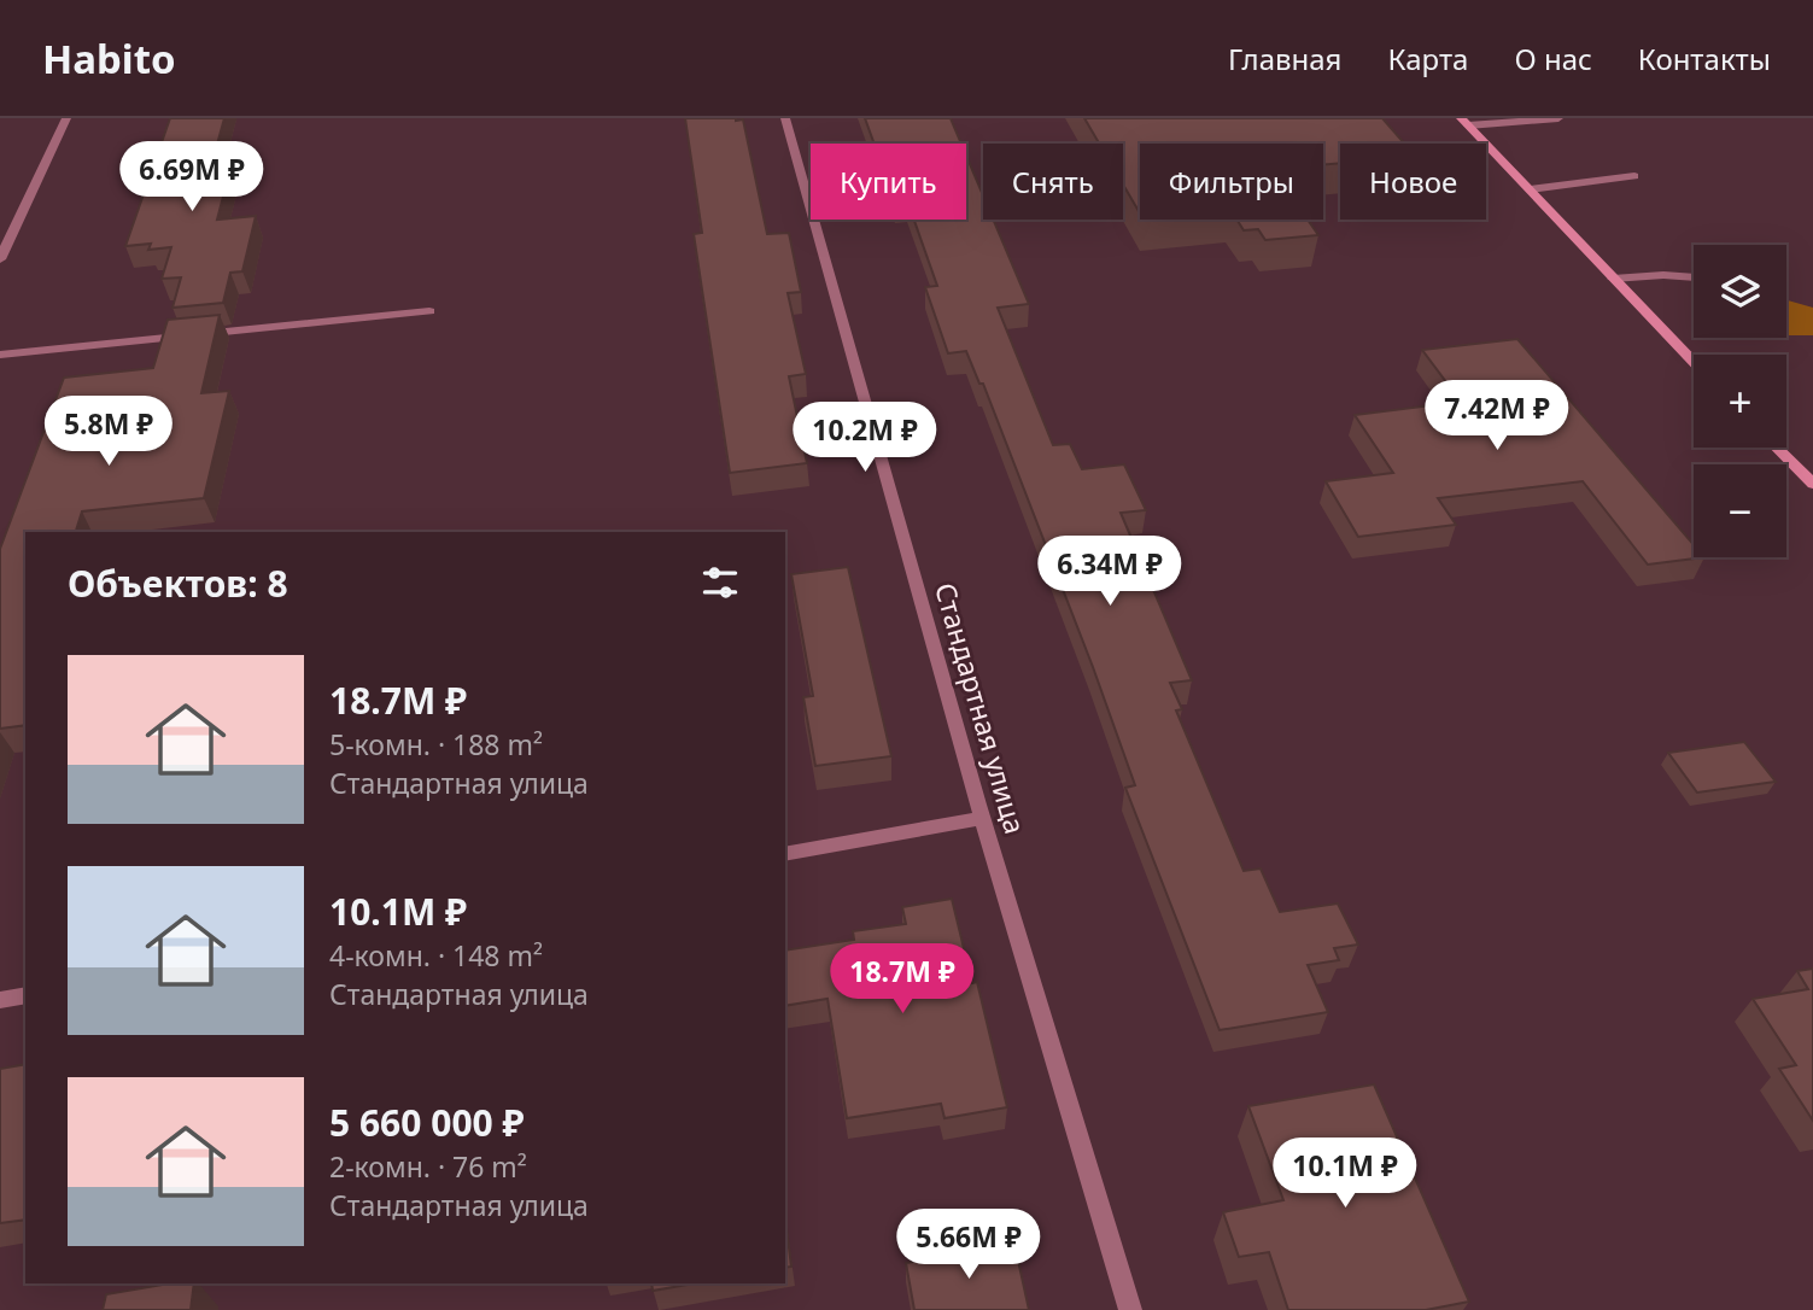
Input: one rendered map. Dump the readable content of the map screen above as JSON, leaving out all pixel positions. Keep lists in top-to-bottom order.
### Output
{
  "streets": {
    "street": ["Стандартная улица"]
  },
  "page": {
    "header": "Habito",
    "nav": [
      "Главная",
      "Карта",
      "О нас",
      "Контакты"
    ],
    "price": [
      "6.69M ₽",
      "7.42M ₽",
      "5.8M ₽",
      "10.2M ₽",
      "6.34M ₽",
      "18.7M ₽",
      "10.1M ₽",
      "5.66M ₽"
    ],
    "chip": [
      "Купить",
      "Снять",
      "Фильтры",
      "Новое"
    ],
    "map_buttons": ["+", "−"],
    "heading": "Объектов: 8",
    "list": [
      {
        "name": "18.7M ₽",
        "note": "5-комн. · 188 m² · Стандартная улица"
      },
      {
        "name": "10.1M ₽",
        "note": "4-комн. · 148 m² · Стандартная улица"
      },
      {
        "name": "5 660 000 ₽",
        "note": "2-комн. · 76 m² · Стандартная улица"
      }
    ]
  }
}
